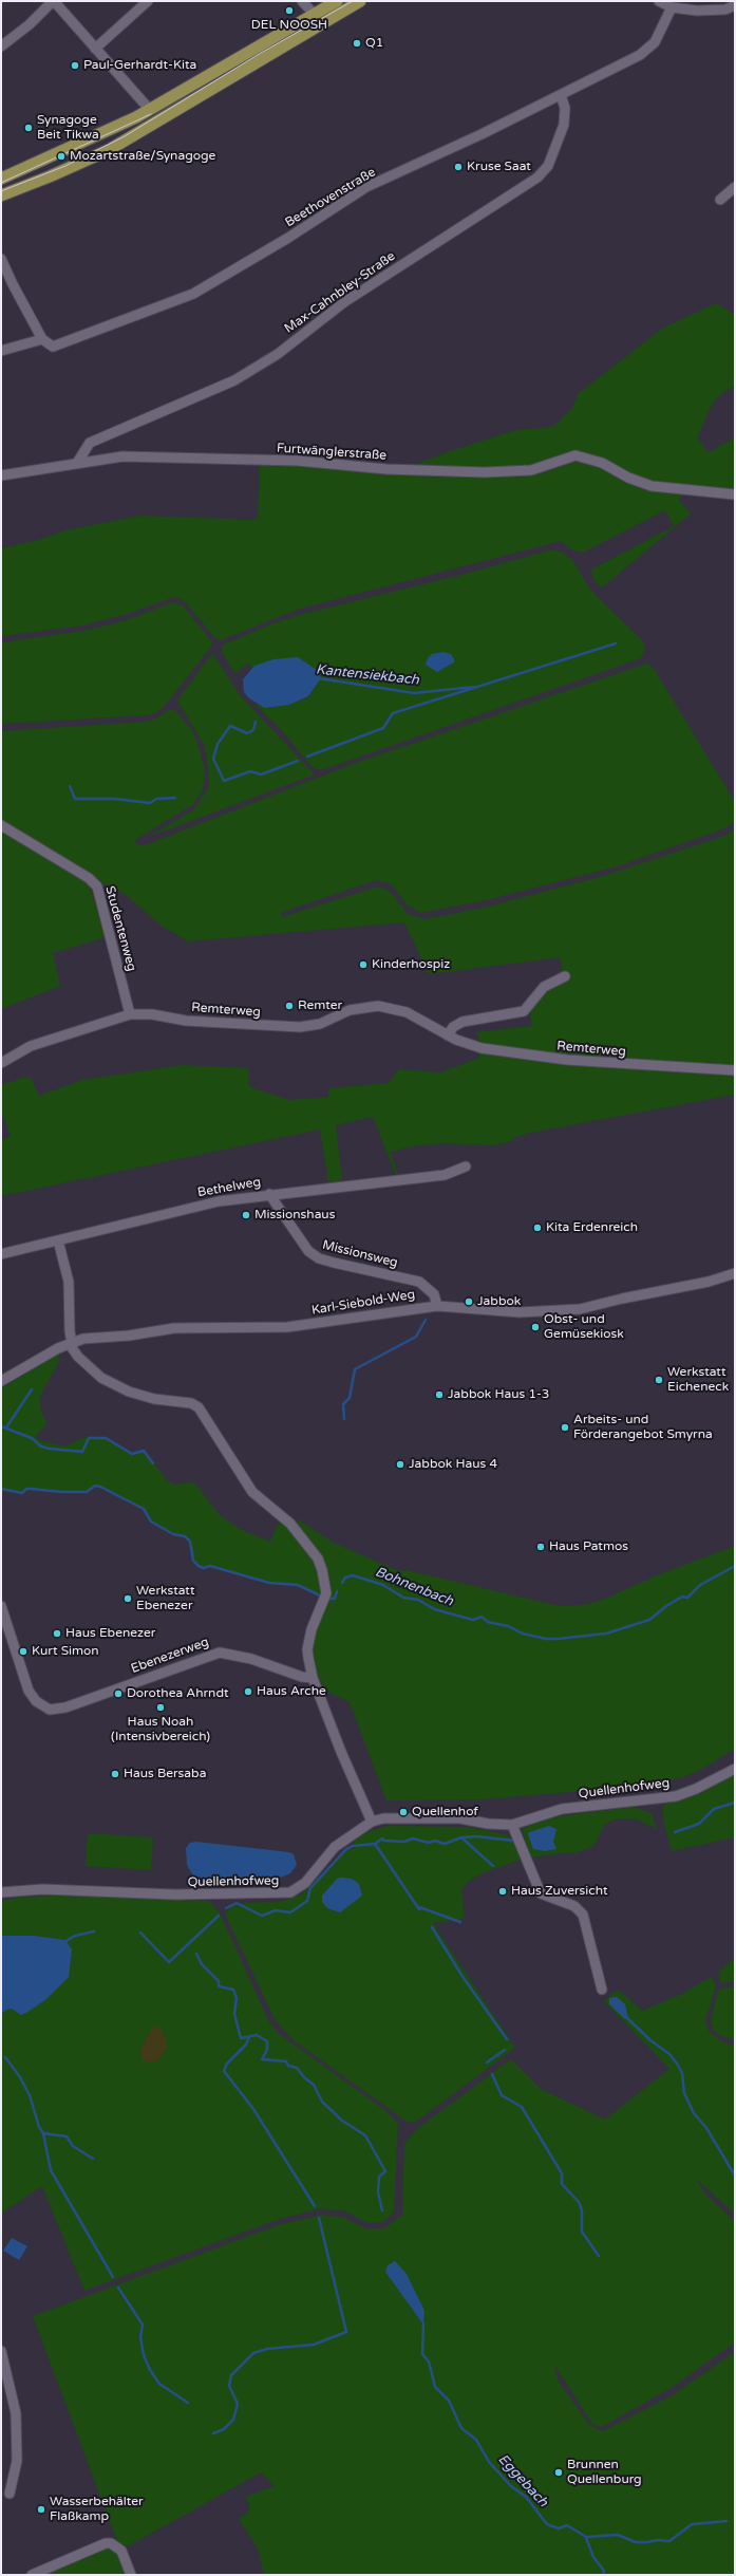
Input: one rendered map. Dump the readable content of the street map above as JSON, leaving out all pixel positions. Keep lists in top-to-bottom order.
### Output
{
  "streets": {
    "street": [
      "Beethovenstraße",
      "Max-Cahnbley-Straße",
      "Furtwänglerstraße",
      "Studentenweg",
      "Remterweg",
      "Bethelweg",
      "Missionsweg",
      "Karl-Siebold-Weg",
      "Ebenezerweg",
      "Quellenhofweg"
    ]
  },
  "crossings": [
    ["Beethovenstraße", "Max-Cahnbley-Straße"],
    ["Max-Cahnbley-Straße", "Furtwänglerstraße"],
    ["Studentenweg", "Remterweg"],
    ["Bethelweg", "Missionsweg"],
    ["Missionsweg", "Karl-Siebold-Weg"]
  ],
  "water": ["Kantensiekbach", "Bohnenbach", "Eggebach"],
  "places": [
    "DEL NOOSH",
    "Q1",
    "Paul-Gerhardt-Kita",
    "Synagoge Beit Tikwa",
    "Mozartstraße/Synagoge",
    "Kruse Saat",
    "Kinderhospiz",
    "Remter",
    "Missionshaus",
    "Kita Erdenreich",
    "Jabbok",
    "Obst- und Gemüsekiosk",
    "Werkstatt Eicheneck",
    "Jabbok Haus 1-3",
    "Arbeits- und Förderangebot Smyrna",
    "Jabbok Haus 4",
    "Haus Patmos",
    "Werkstatt Ebenezer",
    "Haus Ebenezer",
    "Kurt Simon",
    "Haus Arche",
    "Dorothea Ahrndt",
    "Haus Noah (Intensivbereich)",
    "Haus Bersaba",
    "Quellenhof",
    "Haus Zuversicht",
    "Brunnen Quellenburg",
    "Wasserbehälter Flaßkamp"
  ]
}
